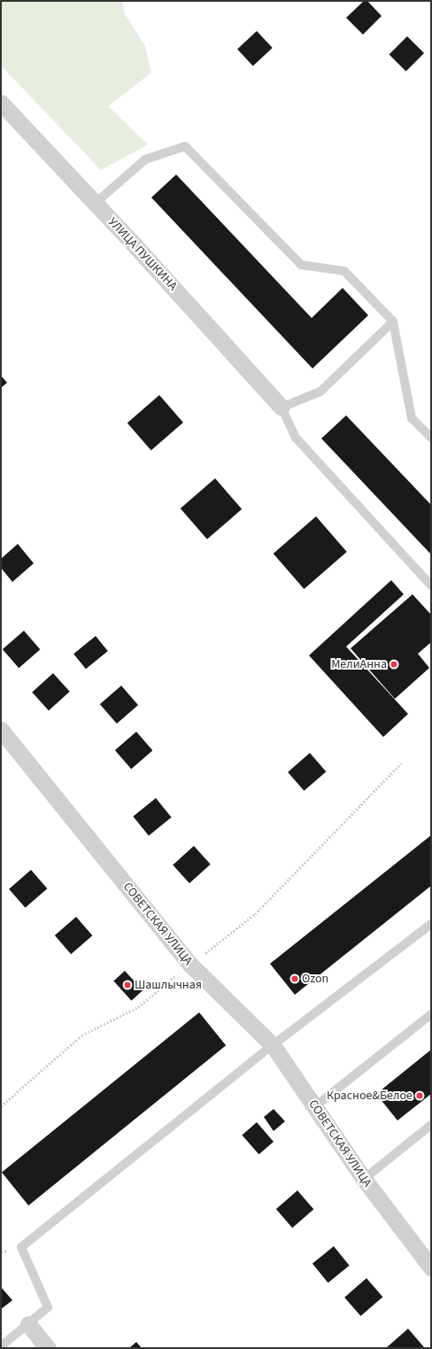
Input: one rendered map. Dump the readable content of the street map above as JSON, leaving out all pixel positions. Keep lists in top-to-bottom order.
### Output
{
  "streets": {
    "street": ["УЛИЦА ПУШКИНА", "СОВЕТСКАЯ УЛИЦА"]
  },
  "places": [
    "МелиАнна",
    "Ozon",
    "Шашлычная",
    "Красное&Белое"
  ]
}
